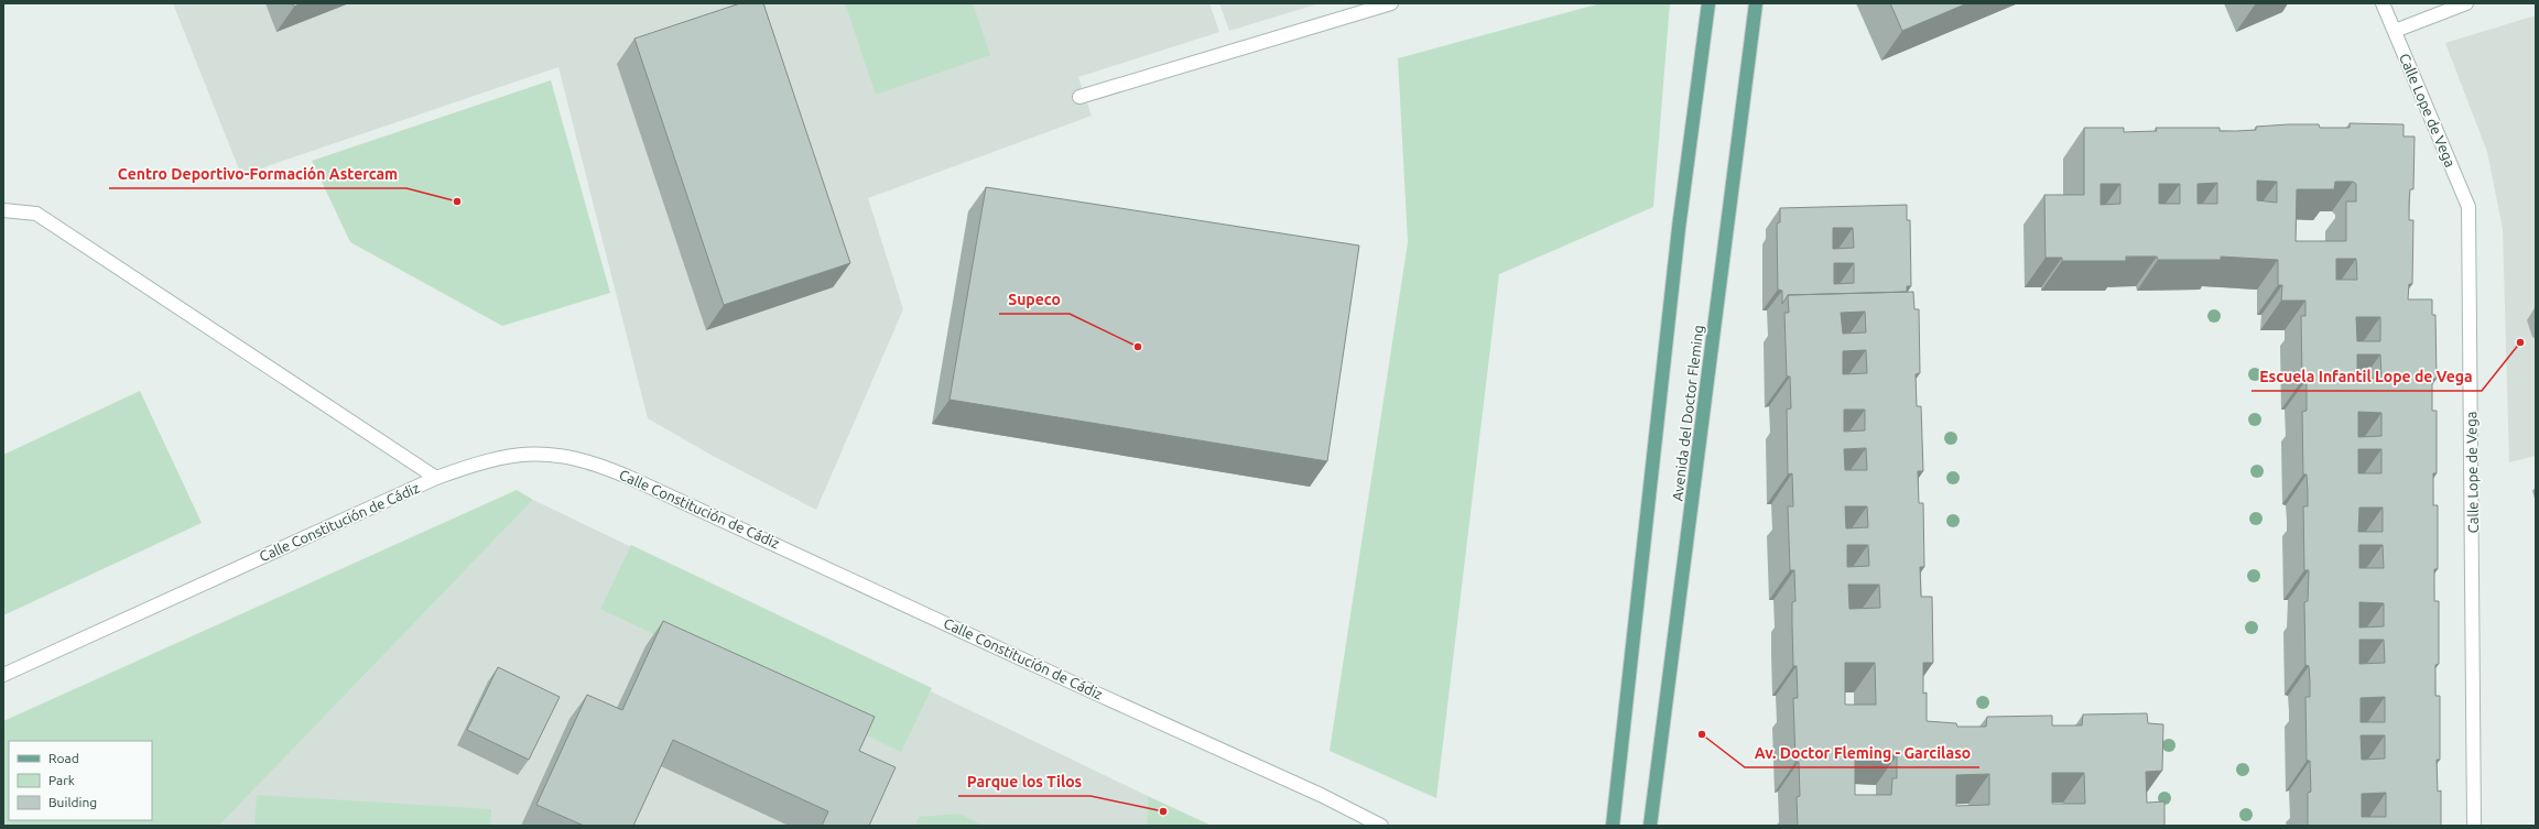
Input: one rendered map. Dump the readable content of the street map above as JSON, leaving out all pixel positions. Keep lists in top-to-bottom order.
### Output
{
  "streets": {
    "main road": ["Avenida del Doctor Fleming"],
    "street": ["Calle Lope de Vega", "Calle Constitución de Cádiz"]
  },
  "places": [
    "Centro Deportivo-Formación Astercam",
    "Escuela Infantil Lope de Vega",
    "Supeco",
    "Av. Doctor Fleming - Garcilaso",
    "Parque los Tilos"
  ],
  "legend": ["Road", "Park", "Building"]
}
